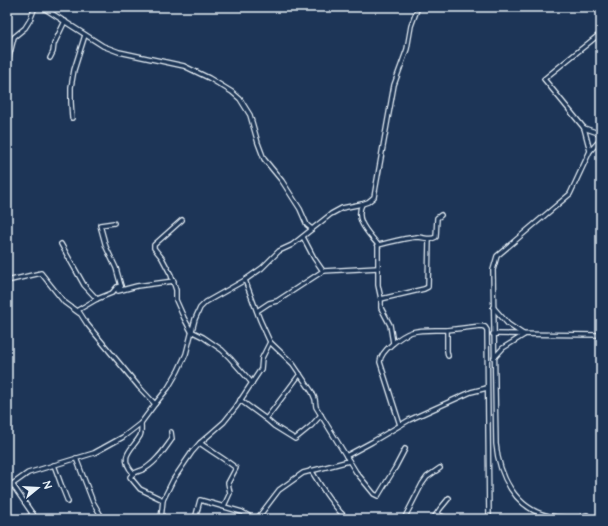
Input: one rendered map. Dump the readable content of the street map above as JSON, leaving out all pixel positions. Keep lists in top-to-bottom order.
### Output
{
  "north": "right"
}
